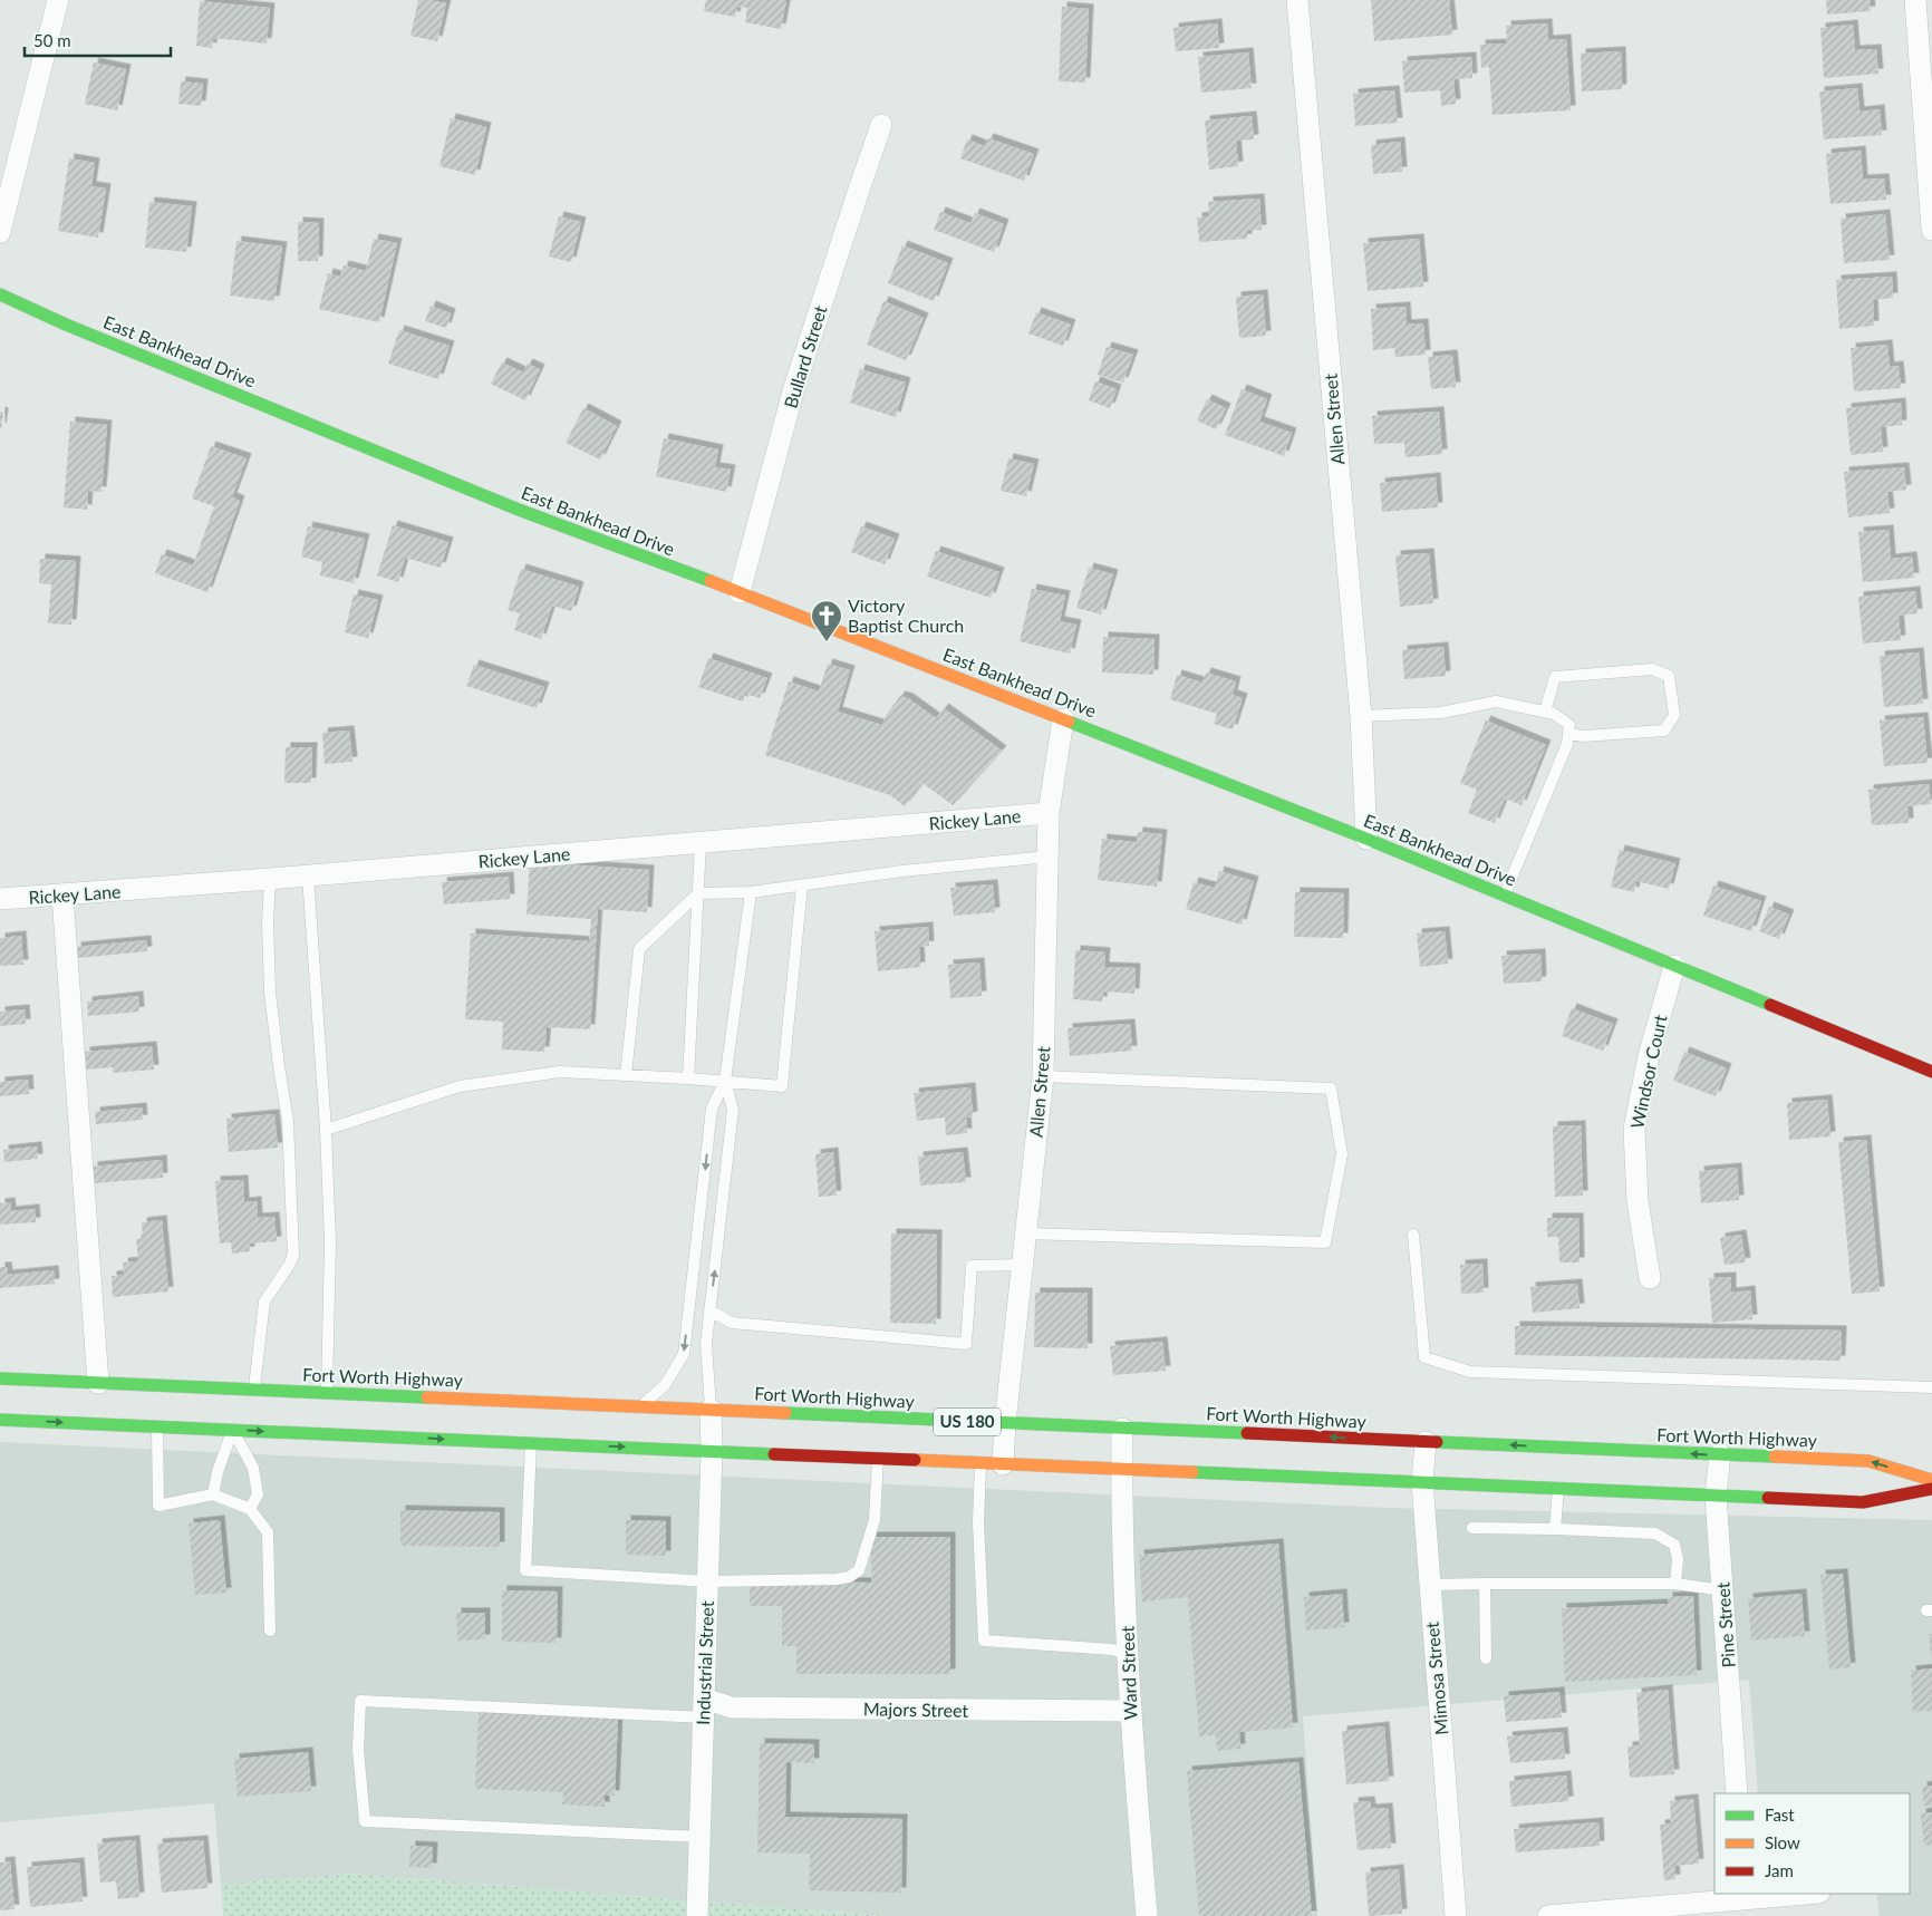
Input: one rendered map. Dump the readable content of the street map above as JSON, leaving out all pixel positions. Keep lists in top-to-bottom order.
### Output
{
  "streets": {
    "main road": ["East Bankhead Drive", "Fort Worth Highway", "US 180"],
    "street": [
      "Bullard Street",
      "Allen Street",
      "Rickey Lane",
      "Windsor Court",
      "Pine Street",
      "Industrial Street",
      "Ward Street",
      "Mimosa Street",
      "Majors Street"
    ]
  },
  "crossings": [
    ["East Bankhead Drive", "Bullard Street"],
    ["East Bankhead Drive", "Allen Street"],
    ["East Bankhead Drive", "Windsor Court"],
    ["Allen Street", "Rickey Lane"],
    ["Allen Street", "Fort Worth Highway"],
    ["Allen Street", "US 180"],
    ["Fort Worth Highway", "Pine Street"],
    ["Fort Worth Highway", "Industrial Street"],
    ["Fort Worth Highway", "Ward Street"],
    ["Fort Worth Highway", "Mimosa Street"],
    ["US 180", "Pine Street"],
    ["US 180", "Industrial Street"],
    ["US 180", "Ward Street"],
    ["US 180", "Mimosa Street"],
    ["Industrial Street", "Majors Street"],
    ["Ward Street", "Majors Street"]
  ],
  "places": {
    "church": ["Victory Baptist Church"]
  },
  "legend": ["Fast", "Slow", "Jam"],
  "scale_bar": "50 m"
}
